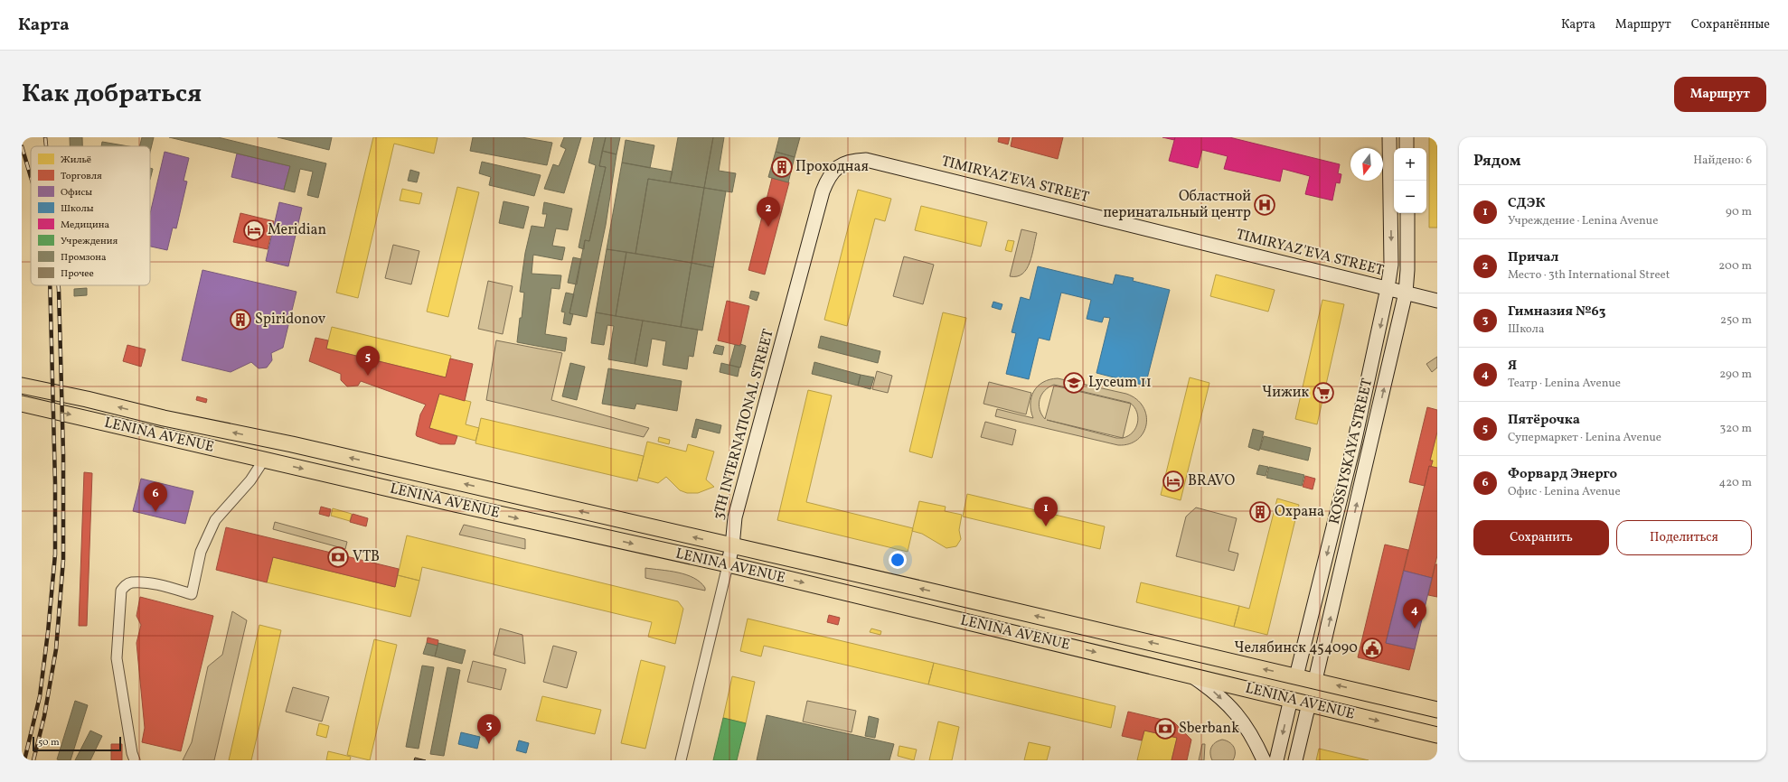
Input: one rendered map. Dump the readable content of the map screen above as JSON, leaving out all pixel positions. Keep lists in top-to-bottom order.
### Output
{
  "streets": {
    "main road": [
      "TIMIRYAZ'EVA STREET",
      "3TH INTERNATIONAL STREET",
      "LENINA AVENUE",
      "ROSSIYSKAYA STREET"
    ]
  },
  "crossings": [
    ["TIMIRYAZ'EVA STREET", "3TH INTERNATIONAL STREET"],
    ["TIMIRYAZ'EVA STREET", "ROSSIYSKAYA STREET"],
    ["3TH INTERNATIONAL STREET", "LENINA AVENUE"],
    ["LENINA AVENUE", "ROSSIYSKAYA STREET"]
  ],
  "places": {
    "building": ["Проходная", "Spiridonov", "Охрана"],
    "hospital": ["Областной перинатальный центр"],
    "hotel": ["Meridian", "BRAVO"],
    "school or university": ["Lyceum 11"],
    "supermarket": ["Чижик"],
    "bank": ["VTB", "Sberbank"],
    "public building": ["Челябинск 454090"]
  },
  "legend": [
    "Жильё",
    "Торговля",
    "Офисы",
    "Школы",
    "Медицина",
    "Учреждения",
    "Промзона",
    "Прочее"
  ],
  "scale_bar": "50 m",
  "north": "bottom",
  "page": {
    "header": "Карта",
    "nav": ["Карта", "Маршрут", "Сохранённые"],
    "title": "Как добраться",
    "buttons": [
      "Маршрут",
      ["Сохранить", "Поделиться"]
    ],
    "heading": ["Рядом", "Найдено: 6"],
    "map_buttons": ["+", "−"],
    "list": [
      {
        "mark": "1",
        "name": "СДЭК",
        "note": "Учреждение · Lenina Avenue",
        "value": "90 m"
      },
      {
        "mark": "2",
        "name": "Причал",
        "note": "Место · 3th International Street",
        "value": "200 m"
      },
      {
        "mark": "3",
        "name": "Гимназия №63",
        "note": "Школа",
        "value": "250 m"
      },
      {
        "mark": "4",
        "name": "Я",
        "note": "Театр · Lenina Avenue",
        "value": "290 m"
      },
      {
        "mark": "5",
        "name": "Пятёрочка",
        "note": "Супермаркет · Lenina Avenue",
        "value": "320 m"
      },
      {
        "mark": "6",
        "name": "Форвард Энерго",
        "note": "Офис · Lenina Avenue",
        "value": "420 m"
      }
    ],
    "pins": [
      "2",
      "5",
      "6",
      "1",
      "4",
      "3"
    ],
    "scale": "50 m"
  }
}
